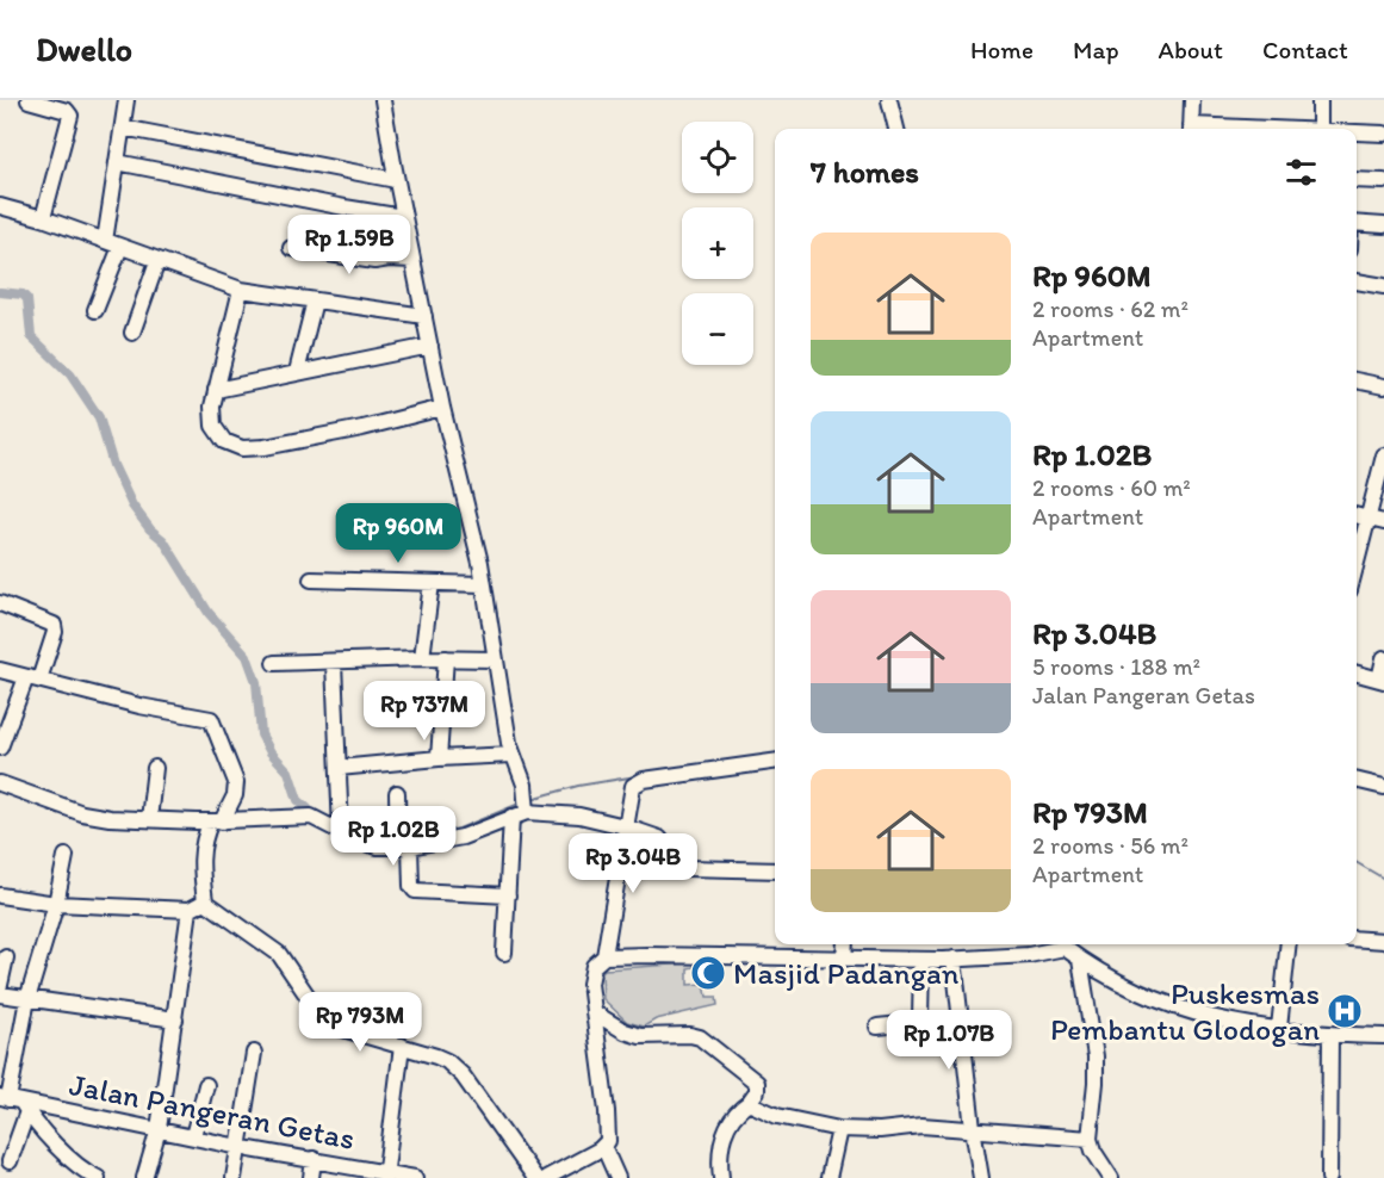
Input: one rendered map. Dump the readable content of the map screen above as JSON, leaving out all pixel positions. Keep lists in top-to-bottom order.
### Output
{
  "streets": {
    "street": ["Jalan Pangeran Getas"]
  },
  "places": {
    "mosque": ["Masjid Padangan"],
    "hospital": ["Puskesmas Pembantu Glodogan"]
  },
  "page": {
    "header": "Dwello",
    "nav": [
      "Home",
      "Map",
      "About",
      "Contact"
    ],
    "map_buttons": ["+", "−"],
    "heading": "7 homes",
    "price": [
      "Rp 1.59B",
      "Rp 960M",
      "Rp 737M",
      "Rp 1.02B",
      "Rp 3.04B",
      "Rp 793M",
      "Rp 1.07B"
    ],
    "list": [
      {
        "name": "Rp 960M",
        "note": "2 rooms · 62 m² · Apartment"
      },
      {
        "name": "Rp 1.02B",
        "note": "2 rooms · 60 m² · Apartment"
      },
      {
        "name": "Rp 3.04B",
        "note": "5 rooms · 188 m² · Jalan Pangeran Getas"
      },
      {
        "name": "Rp 793M",
        "note": "2 rooms · 56 m² · Apartment"
      }
    ]
  }
}
